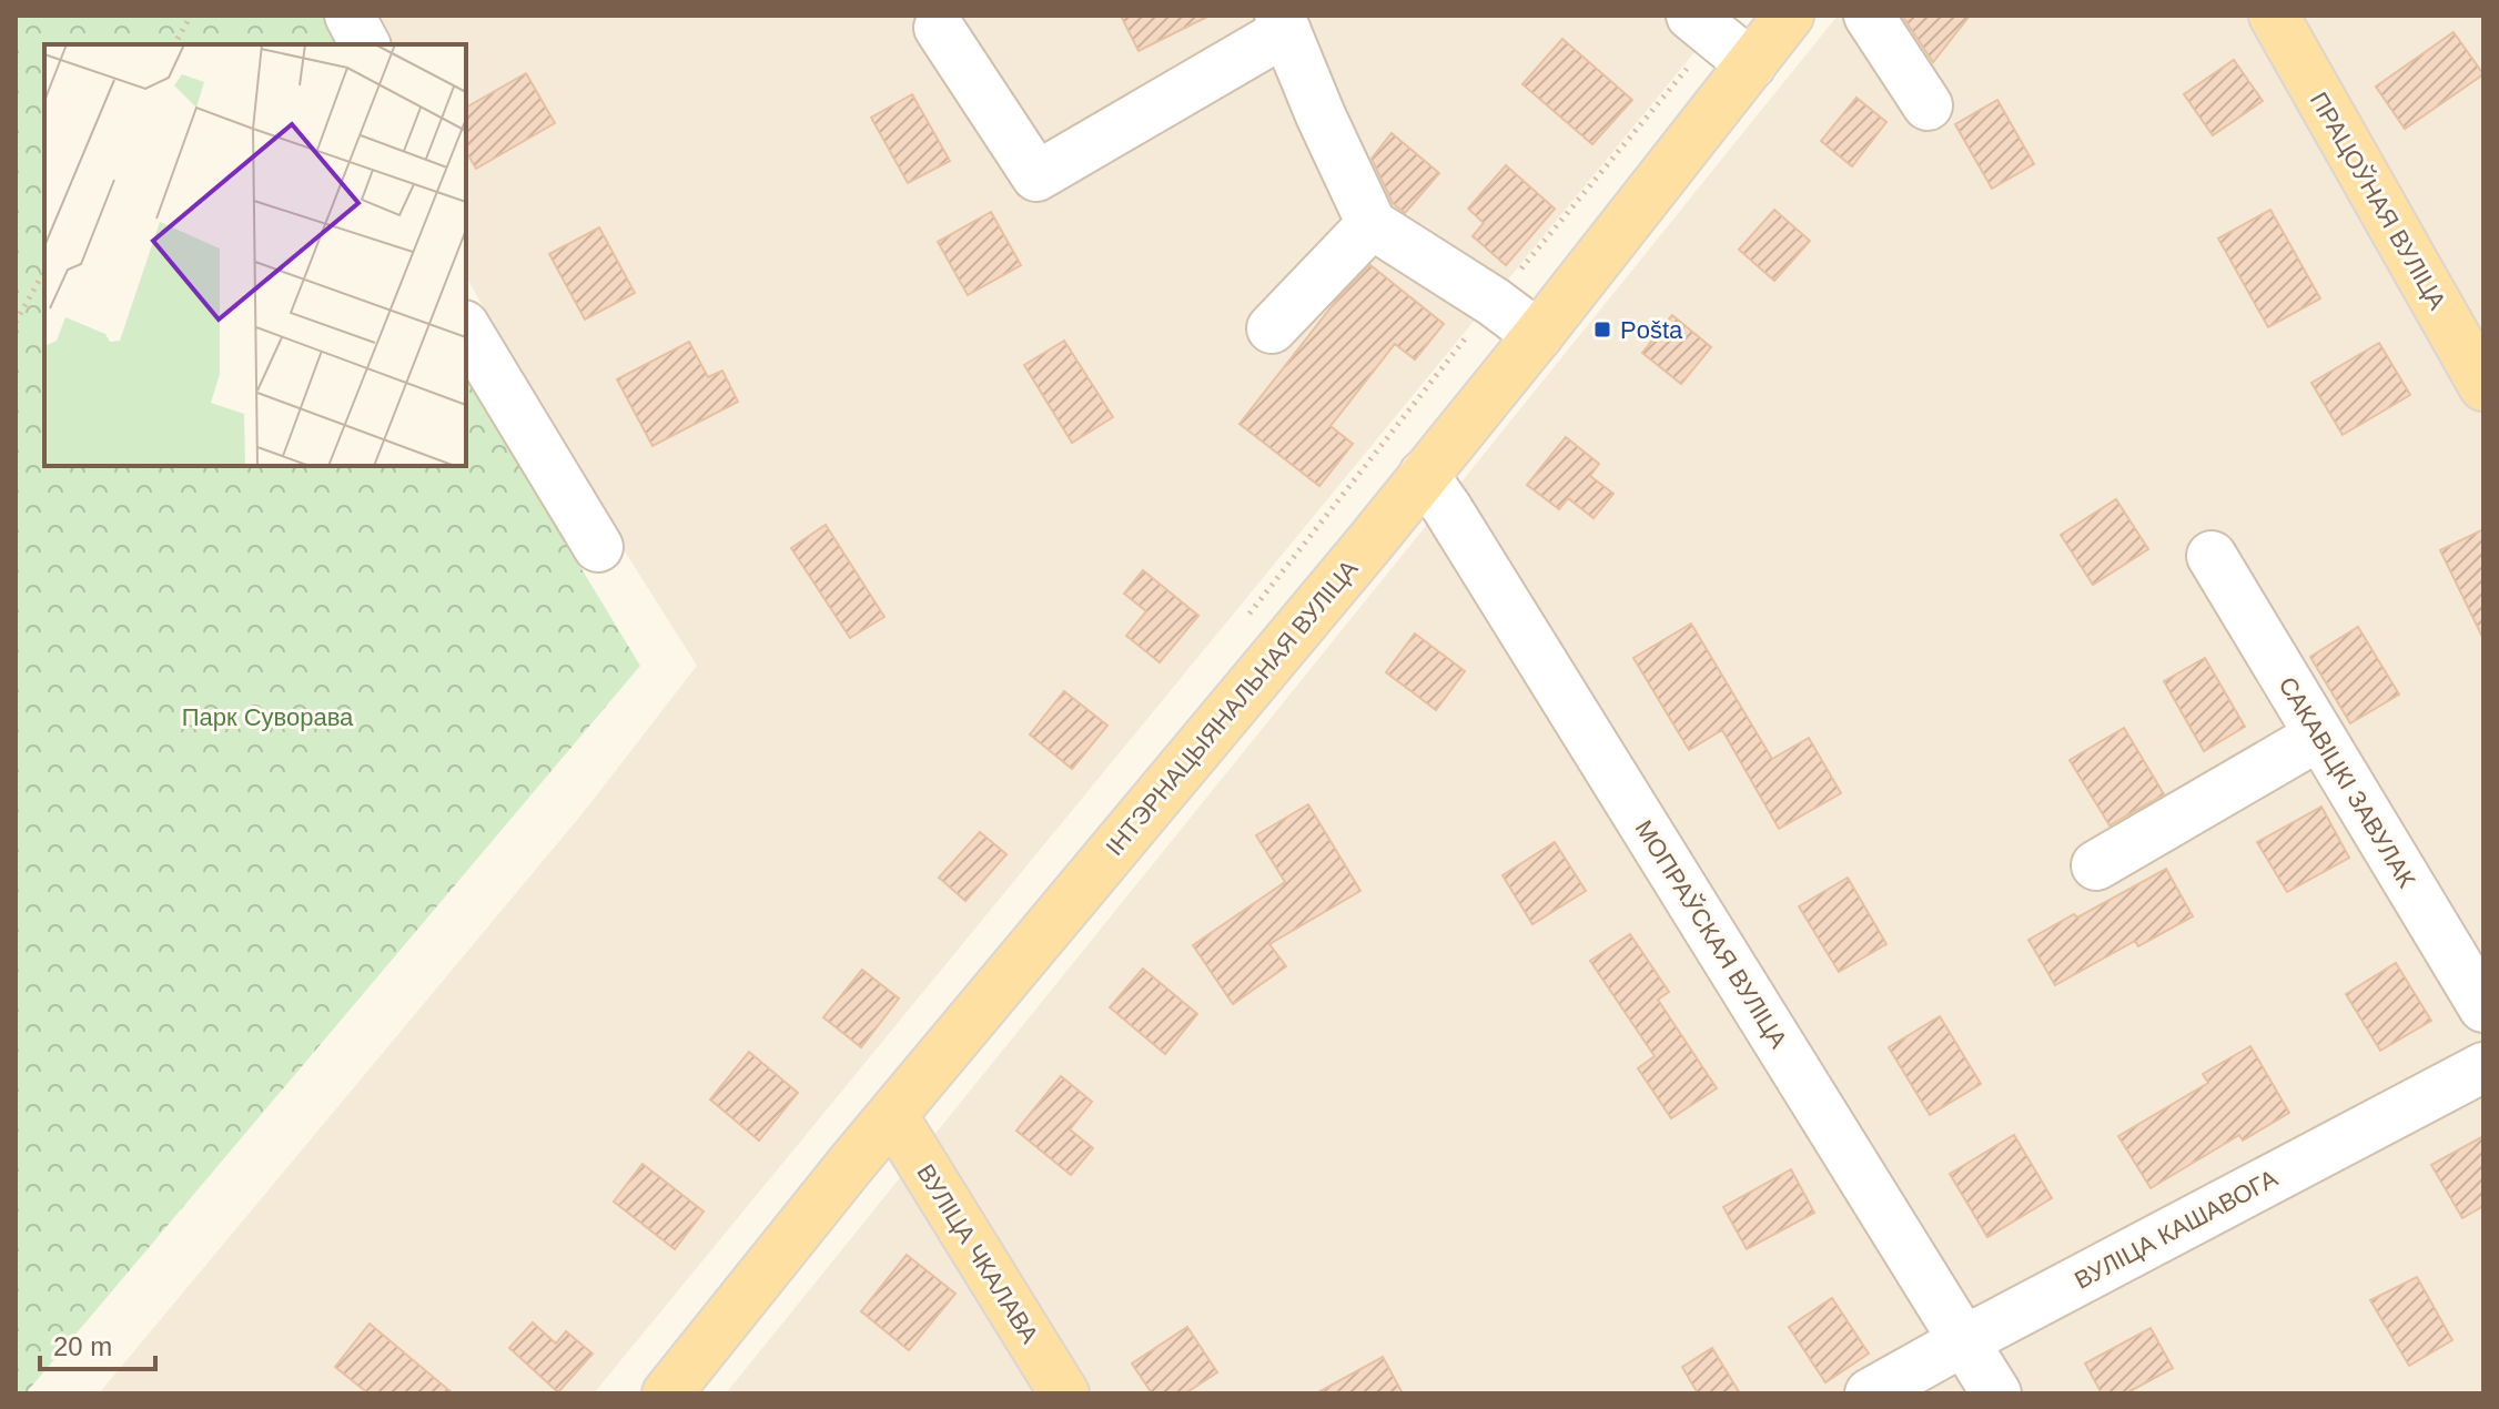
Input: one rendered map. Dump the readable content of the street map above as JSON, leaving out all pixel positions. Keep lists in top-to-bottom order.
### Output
{
  "streets": {
    "main road": ["ПРАЦОЎНАЯ ВУЛІЦА", "ІНТЭРНАЦЫЯНАЛЬНАЯ ВУЛІЦА", "ВУЛІЦА ЧКАЛАВА"],
    "street": ["САКАВІЦКІ ЗАВУЛАК", "МОПРАЎСКАЯ ВУЛІЦА", "ВУЛІЦА КАШАВОГА"]
  },
  "crossings": [
    ["ІНТЭРНАЦЫЯНАЛЬНАЯ ВУЛІЦА", "МОПРАЎСКАЯ ВУЛІЦА"],
    ["ІНТЭРНАЦЫЯНАЛЬНАЯ ВУЛІЦА", "ВУЛІЦА ЧКАЛАВА"],
    ["МОПРАЎСКАЯ ВУЛІЦА", "ВУЛІЦА КАШАВОГА"]
  ],
  "parks": ["Парк Суворава"],
  "places": {
    "transit": ["Pošta"]
  },
  "scale_bar": "20 m"
}
